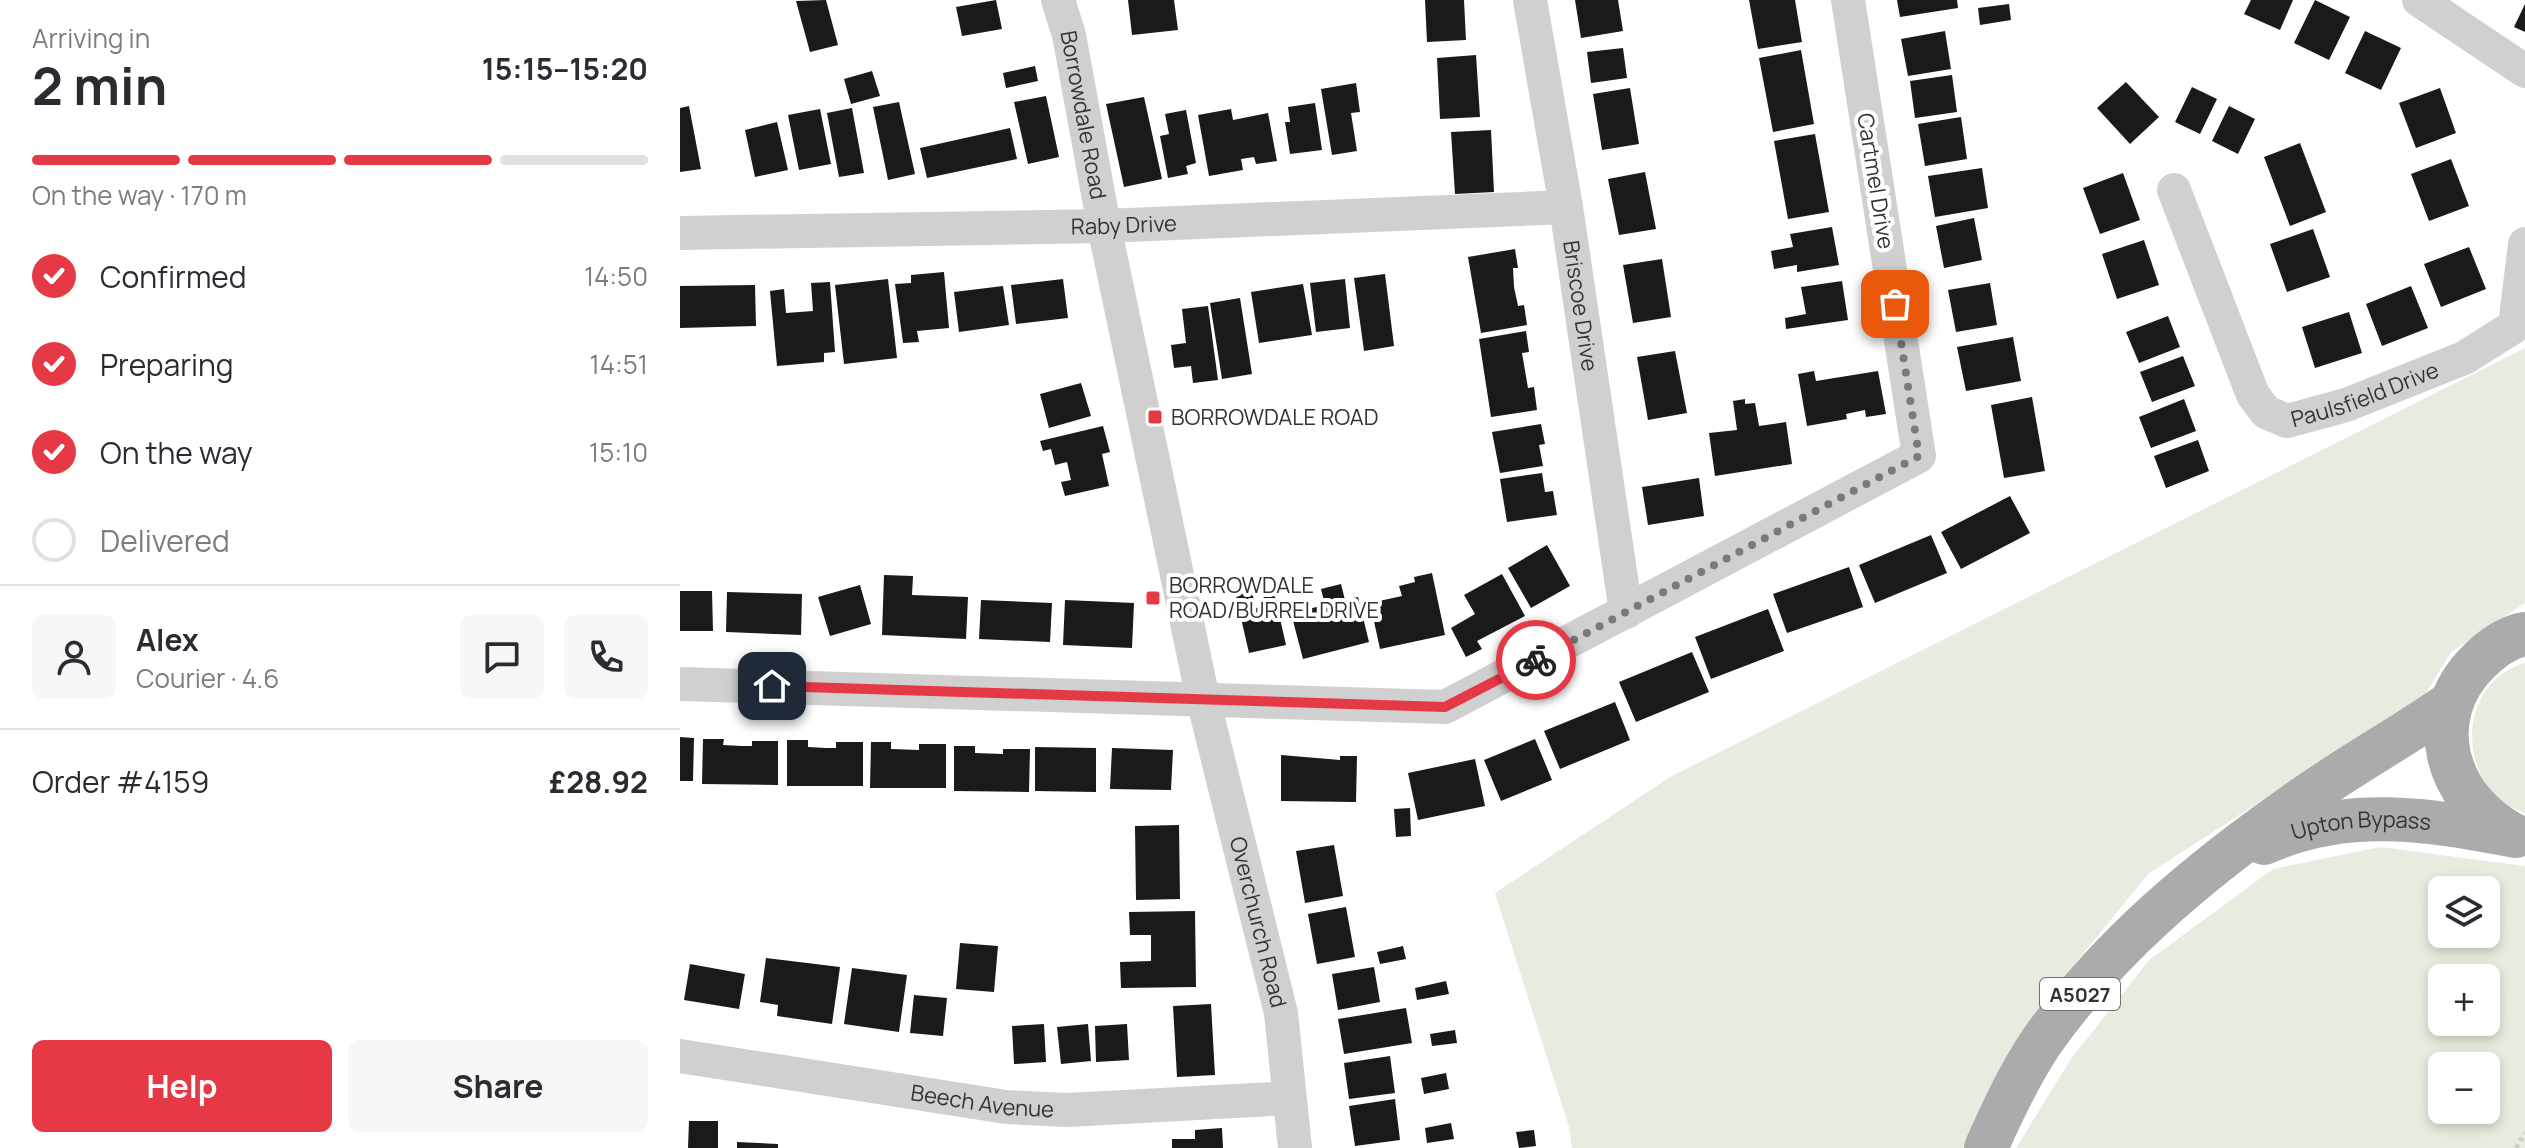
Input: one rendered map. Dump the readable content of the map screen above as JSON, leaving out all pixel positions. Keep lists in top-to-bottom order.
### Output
{
  "streets": {
    "main road": ["Upton Bypass", "A5027"],
    "street": [
      "Borrowdale Road",
      "Cartmel Drive",
      "Raby Drive",
      "Briscoe Drive",
      "Paulsfield Drive",
      "Overchurch Road",
      "Beech Avenue"
    ]
  },
  "crossings": [
    ["Borrowdale Road", "Raby Drive"],
    ["Borrowdale Road", "Overchurch Road"],
    ["Cartmel Drive", "Briscoe Drive"],
    ["Raby Drive", "Briscoe Drive"],
    ["Overchurch Road", "Beech Avenue"]
  ],
  "places": {
    "transit": ["BORROWDALE ROAD", "BORROWDALE ROAD/BURREL DRIVE"]
  },
  "page": {
    "heading": ["2 min", "Arriving in", "15:15–15:20"],
    "panel": [
      "Alex",
      "Courier · 4.6",
      "Order #4159",
      "£28.92"
    ],
    "bar": "On the way · 170 m",
    "list": [
      ["Confirmed", "14:50"],
      ["Preparing", "14:51"],
      ["On the way", "15:10"],
      "Delivered"
    ],
    "map_buttons": ["+", "−"],
    "buttons": ["Help", "Share"]
  }
}
